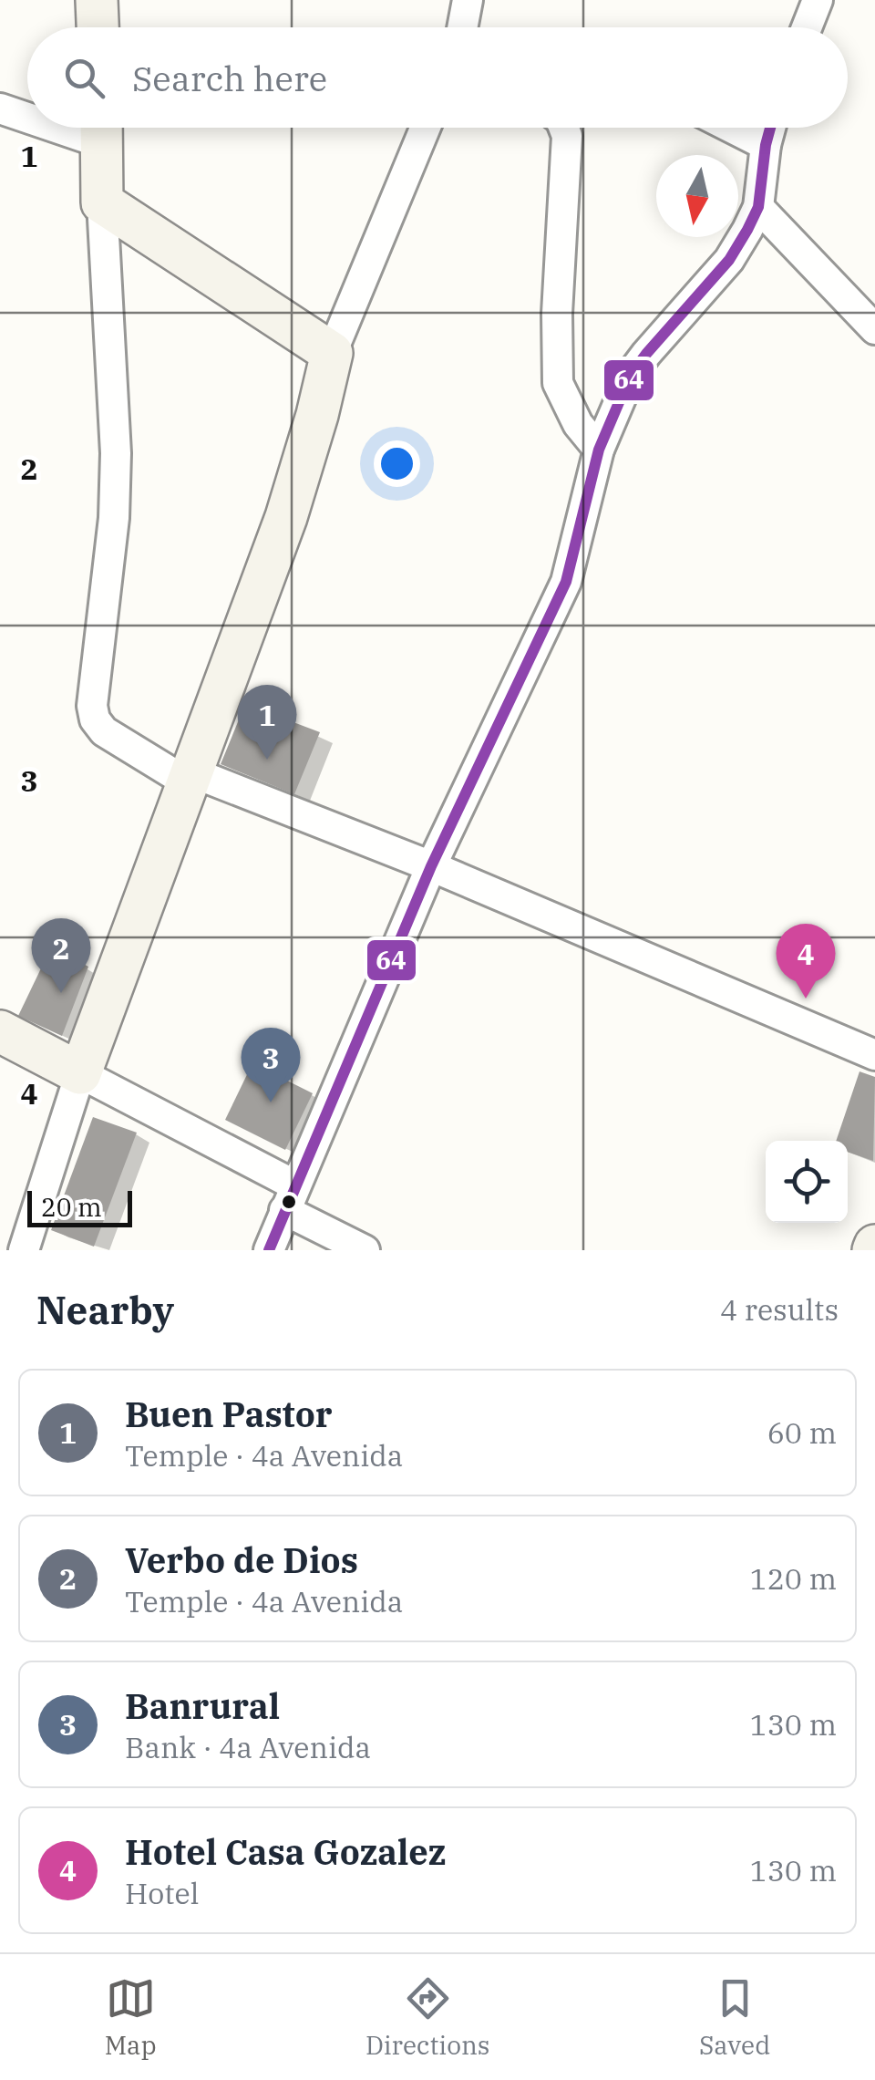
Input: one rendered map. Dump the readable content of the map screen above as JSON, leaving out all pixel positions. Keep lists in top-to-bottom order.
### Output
{
  "lines": ["transit line 64"],
  "scale_bar": "20 m",
  "north": "bottom",
  "page": {
    "search": "Search here",
    "pins": [
      "1",
      "2",
      "4",
      "3"
    ],
    "scale": "20 m",
    "heading": ["Nearby", "4 results"],
    "list": [
      {
        "mark": "1",
        "name": "Buen Pastor",
        "note": "Temple · 4a Avenida",
        "value": "60 m"
      },
      {
        "mark": "2",
        "name": "Verbo de Dios",
        "note": "Temple · 4a Avenida",
        "value": "120 m"
      },
      {
        "mark": "3",
        "name": "Banrural",
        "note": "Bank · 4a Avenida",
        "value": "130 m"
      },
      {
        "mark": "4",
        "name": "Hotel Casa Gozalez",
        "note": "Hotel",
        "value": "130 m"
      }
    ],
    "nav": ["Map", "Directions", "Saved"]
  },
  "grid": {
    "rows": [
      "1",
      "2",
      "3",
      "4"
    ]
  }
}
